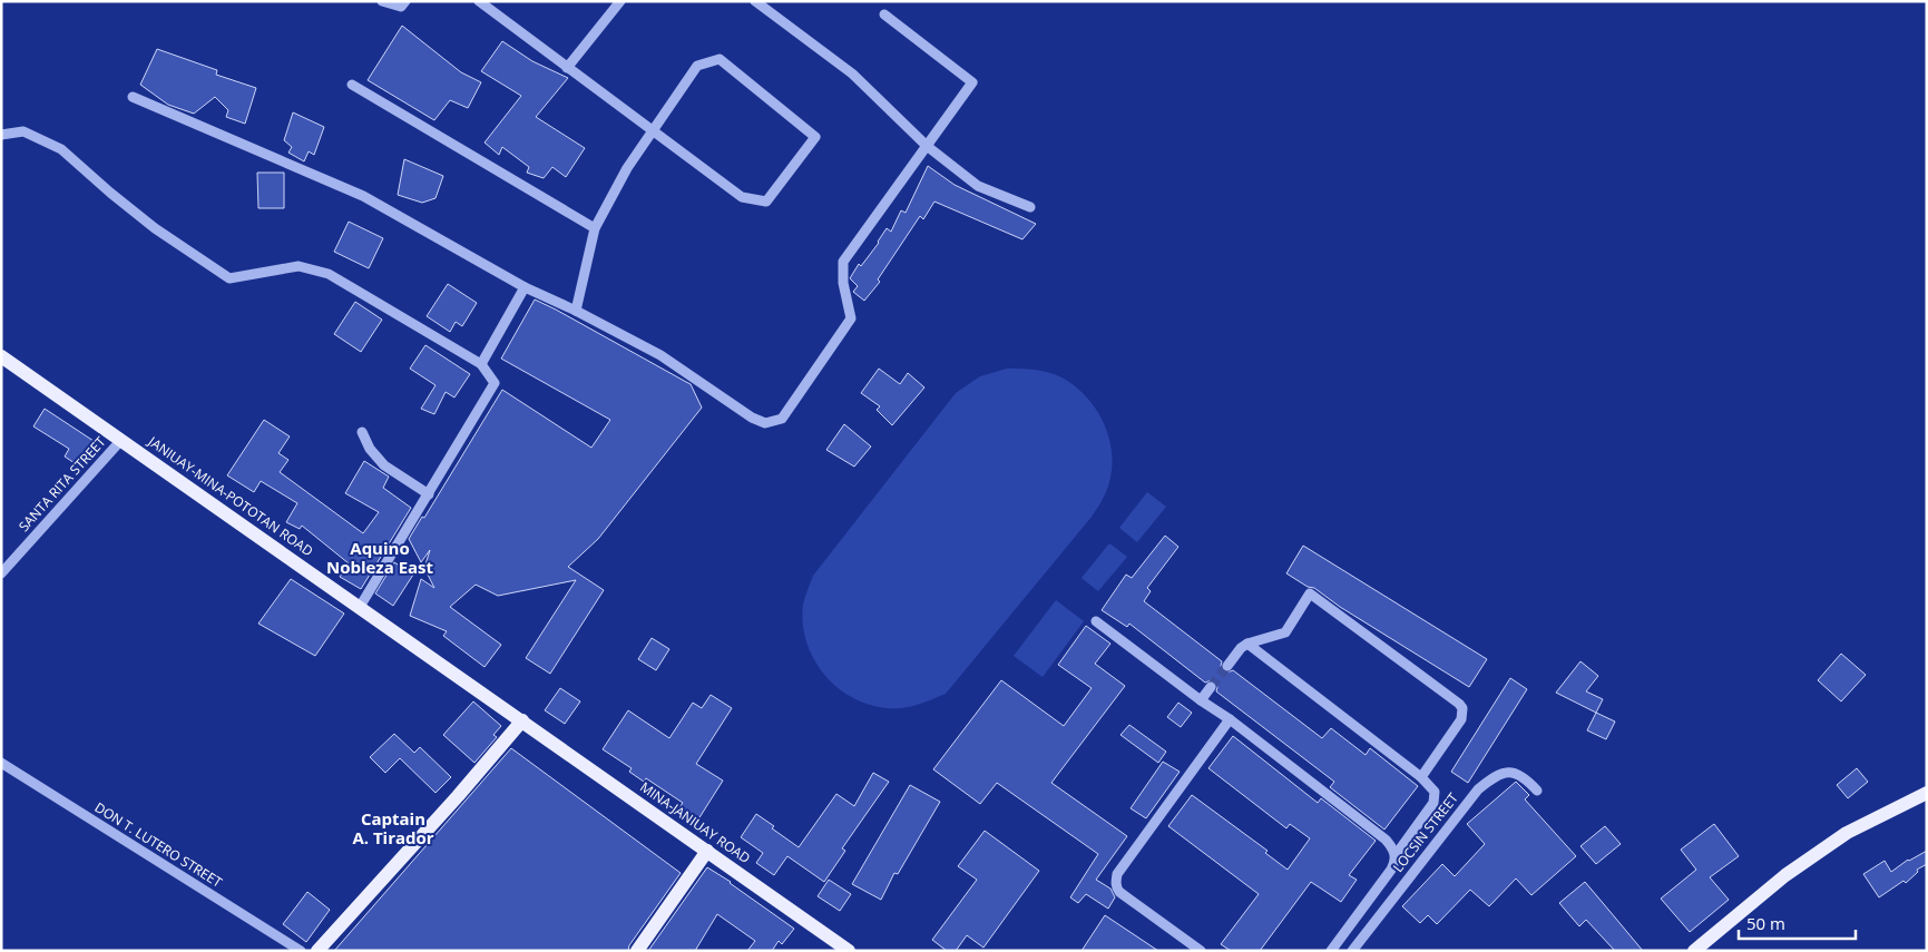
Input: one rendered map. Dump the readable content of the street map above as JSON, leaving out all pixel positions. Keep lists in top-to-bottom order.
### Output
{
  "streets": {
    "main road": ["JANIUAY-MINA-POTOTAN ROAD", "MINA-JANIUAY ROAD"],
    "street": ["SANTA RITA STREET", "LOCSIN STREET", "DON T. LUTERO STREET"]
  },
  "crossings": [
    ["SANTA RITA STREET", "JANIUAY-MINA-POTOTAN ROAD"],
    ["JANIUAY-MINA-POTOTAN ROAD", "MINA-JANIUAY ROAD"]
  ],
  "districts": ["Aquino Nobleza East", "Captain A. Tirador"],
  "scale_bar": "50 m"
}
